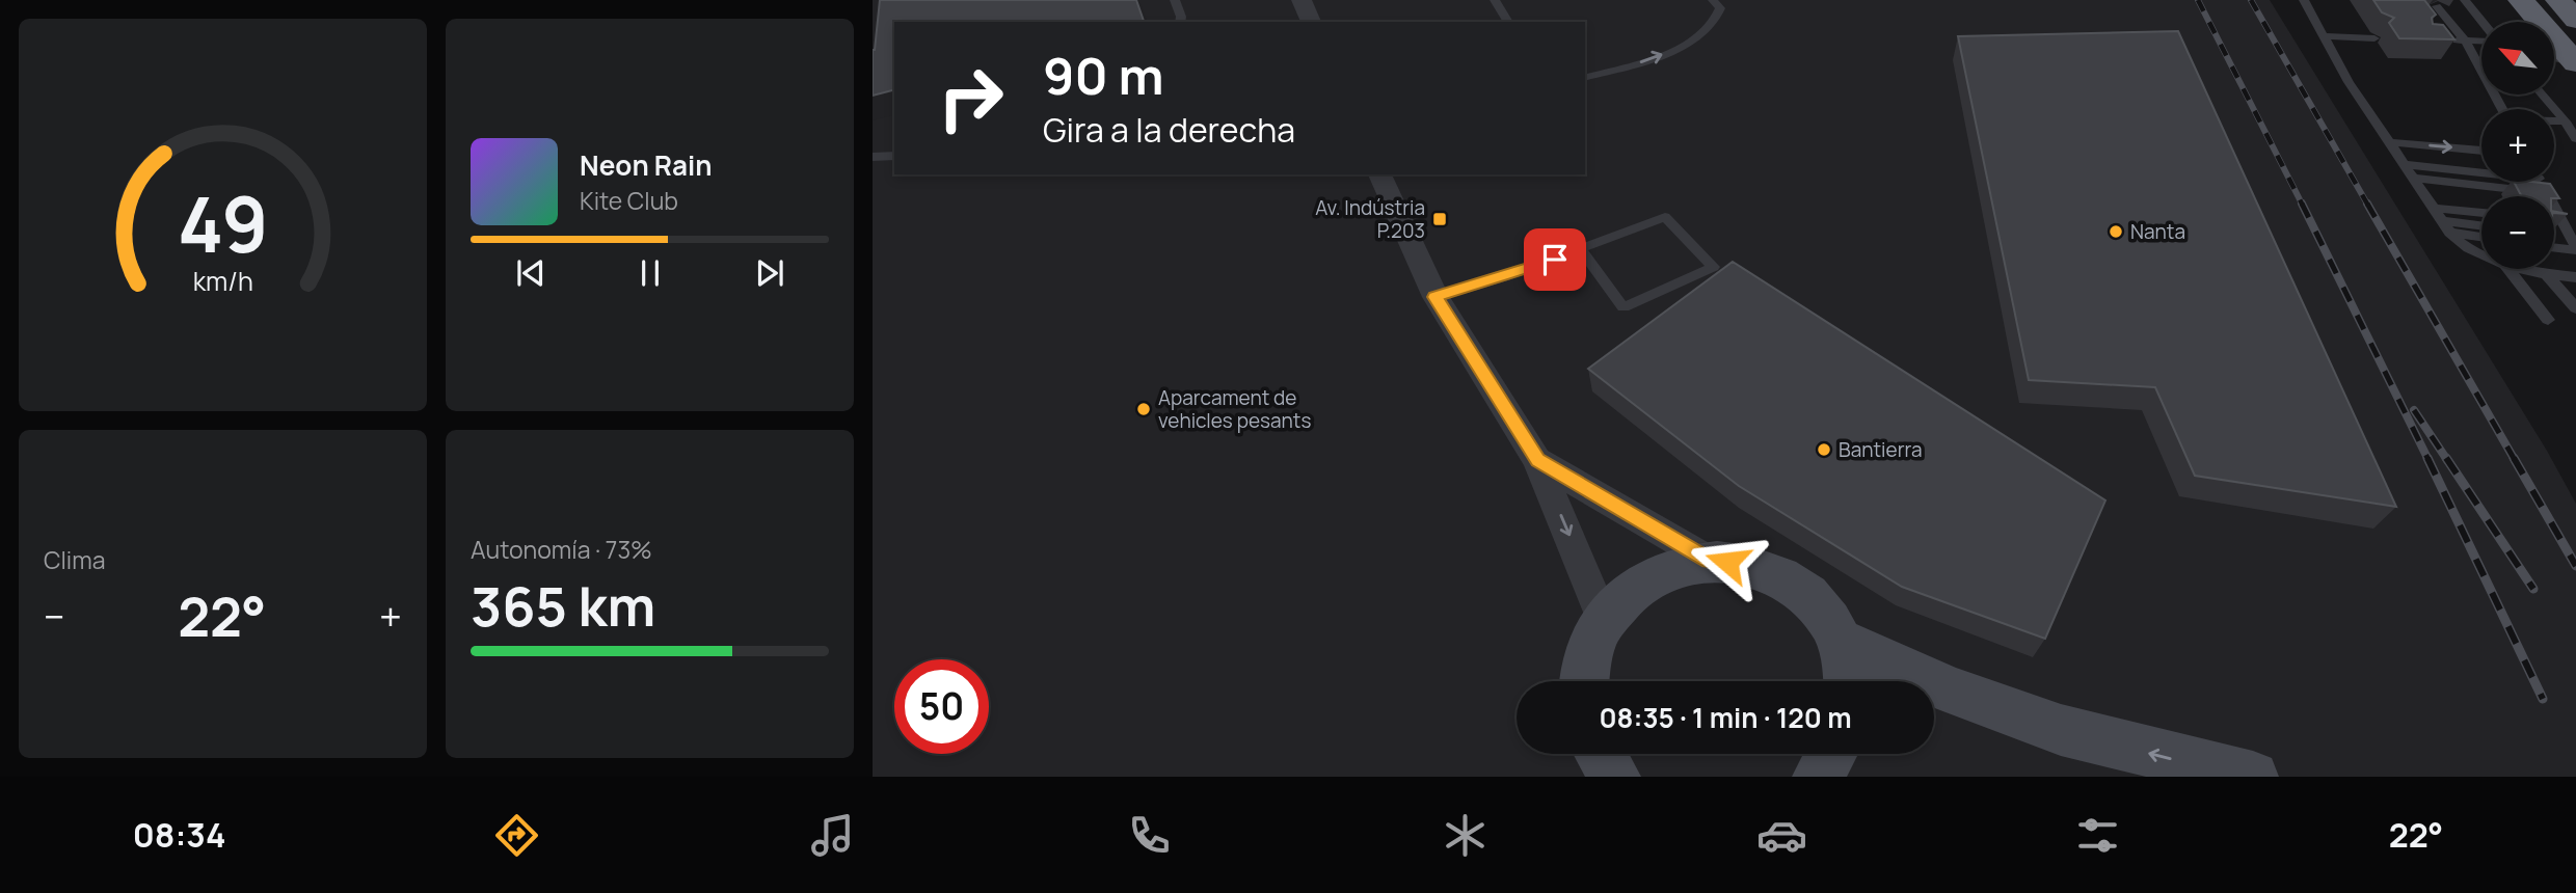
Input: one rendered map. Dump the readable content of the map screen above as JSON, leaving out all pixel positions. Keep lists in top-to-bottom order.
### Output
{
  "places": {
    "transit": ["Av. Indústria P.203"],
    "other": ["Nanta", "Aparcament de vehicles pesants", "Bantierra"]
  },
  "north": "top left",
  "page": {
    "map_buttons": ["+", "−"],
    "turn": ["90 m", "Gira a la derecha"],
    "song": ["Neon Rain", "Kite Club"],
    "tile": [
      "Clima",
      ["Autonomía · 73%", "365 km"]
    ],
    "heat": ["−", "22°", "+"],
    "limit": "50",
    "trip": "08:35 · 1 min · 120 m",
    "tabs": ["08:34", "22°"],
    "gauge": ["49", "km/h"]
  }
}
